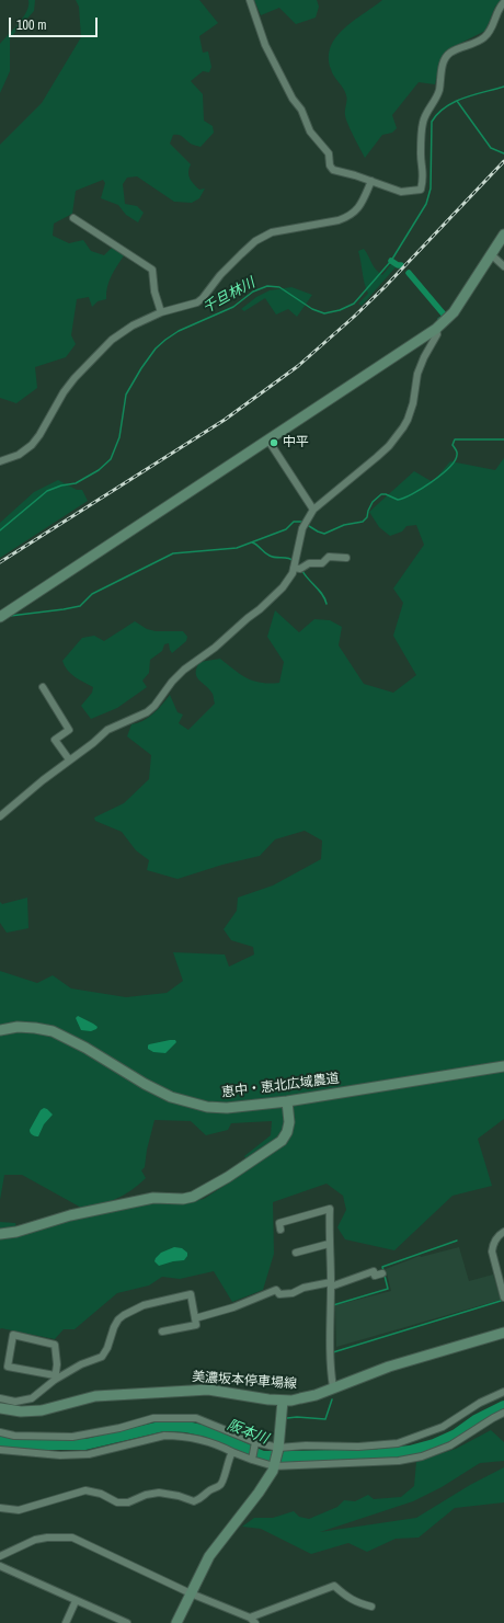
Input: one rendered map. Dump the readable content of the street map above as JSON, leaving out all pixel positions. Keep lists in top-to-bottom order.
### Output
{
  "streets": {
    "street": ["恵中・恵北広域農道", "美濃坂本停車場線"]
  },
  "water": ["千旦林川", "阪本川"],
  "places": ["中平"],
  "scale_bar": "100 m"
}
